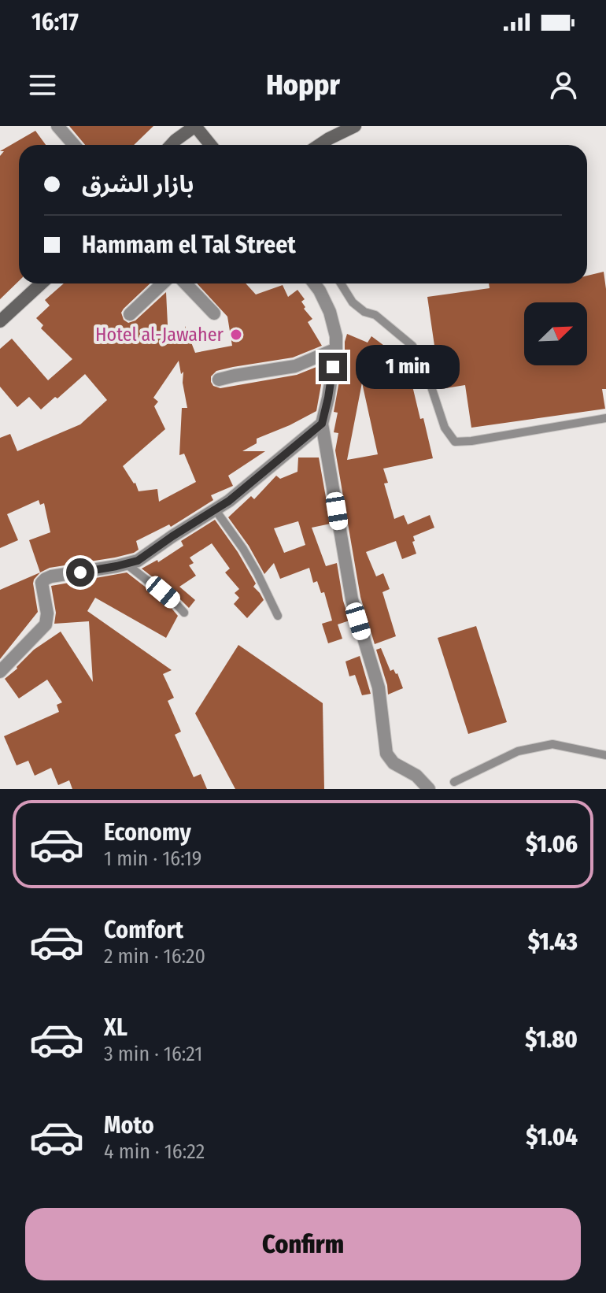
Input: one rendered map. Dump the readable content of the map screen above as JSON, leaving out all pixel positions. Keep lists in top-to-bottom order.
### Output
{
  "places": ["Hotel al-Jawaher"],
  "north": "top right",
  "page": {
    "status": "16:17",
    "header": "Hoppr",
    "banner": ["بازار الشرق", "Hammam el Tal Street"],
    "bubble": "1 min",
    "list": [
      {
        "name": "Economy",
        "note": "1 min · 16:19",
        "value": "$1.06"
      },
      {
        "name": "Comfort",
        "note": "2 min · 16:20",
        "value": "$1.43"
      },
      {
        "name": "XL",
        "note": "3 min · 16:21",
        "value": "$1.80"
      },
      {
        "name": "Moto",
        "note": "4 min · 16:22",
        "value": "$1.04"
      }
    ],
    "buttons": "Confirm"
  }
}
